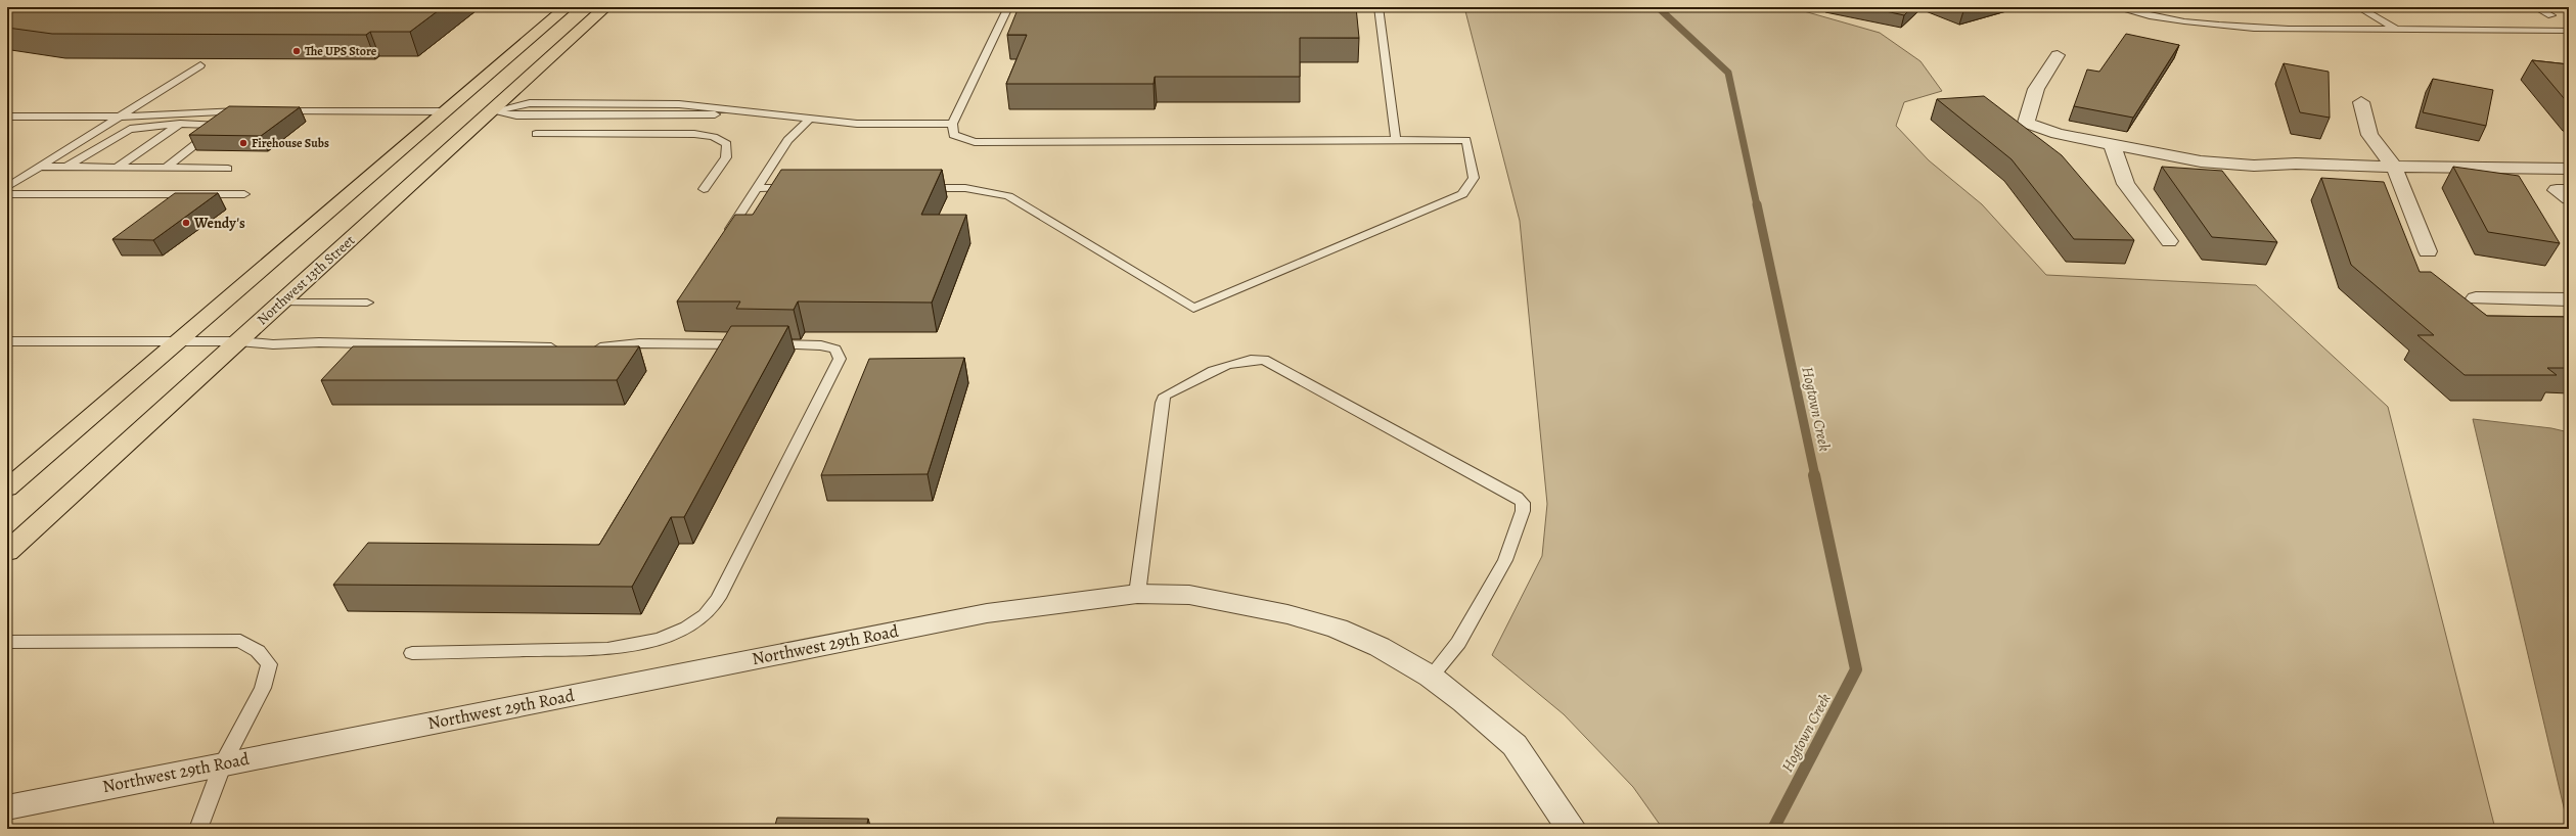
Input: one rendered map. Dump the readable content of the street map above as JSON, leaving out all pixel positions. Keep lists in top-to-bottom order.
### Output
{
  "streets": {
    "main road": ["Northwest 13th Street"],
    "street": ["Northwest 29th Road"]
  },
  "water": ["Hogtown Creek"],
  "places": ["The UPS Store", "Firehouse Subs", "Wendy's"]
}
